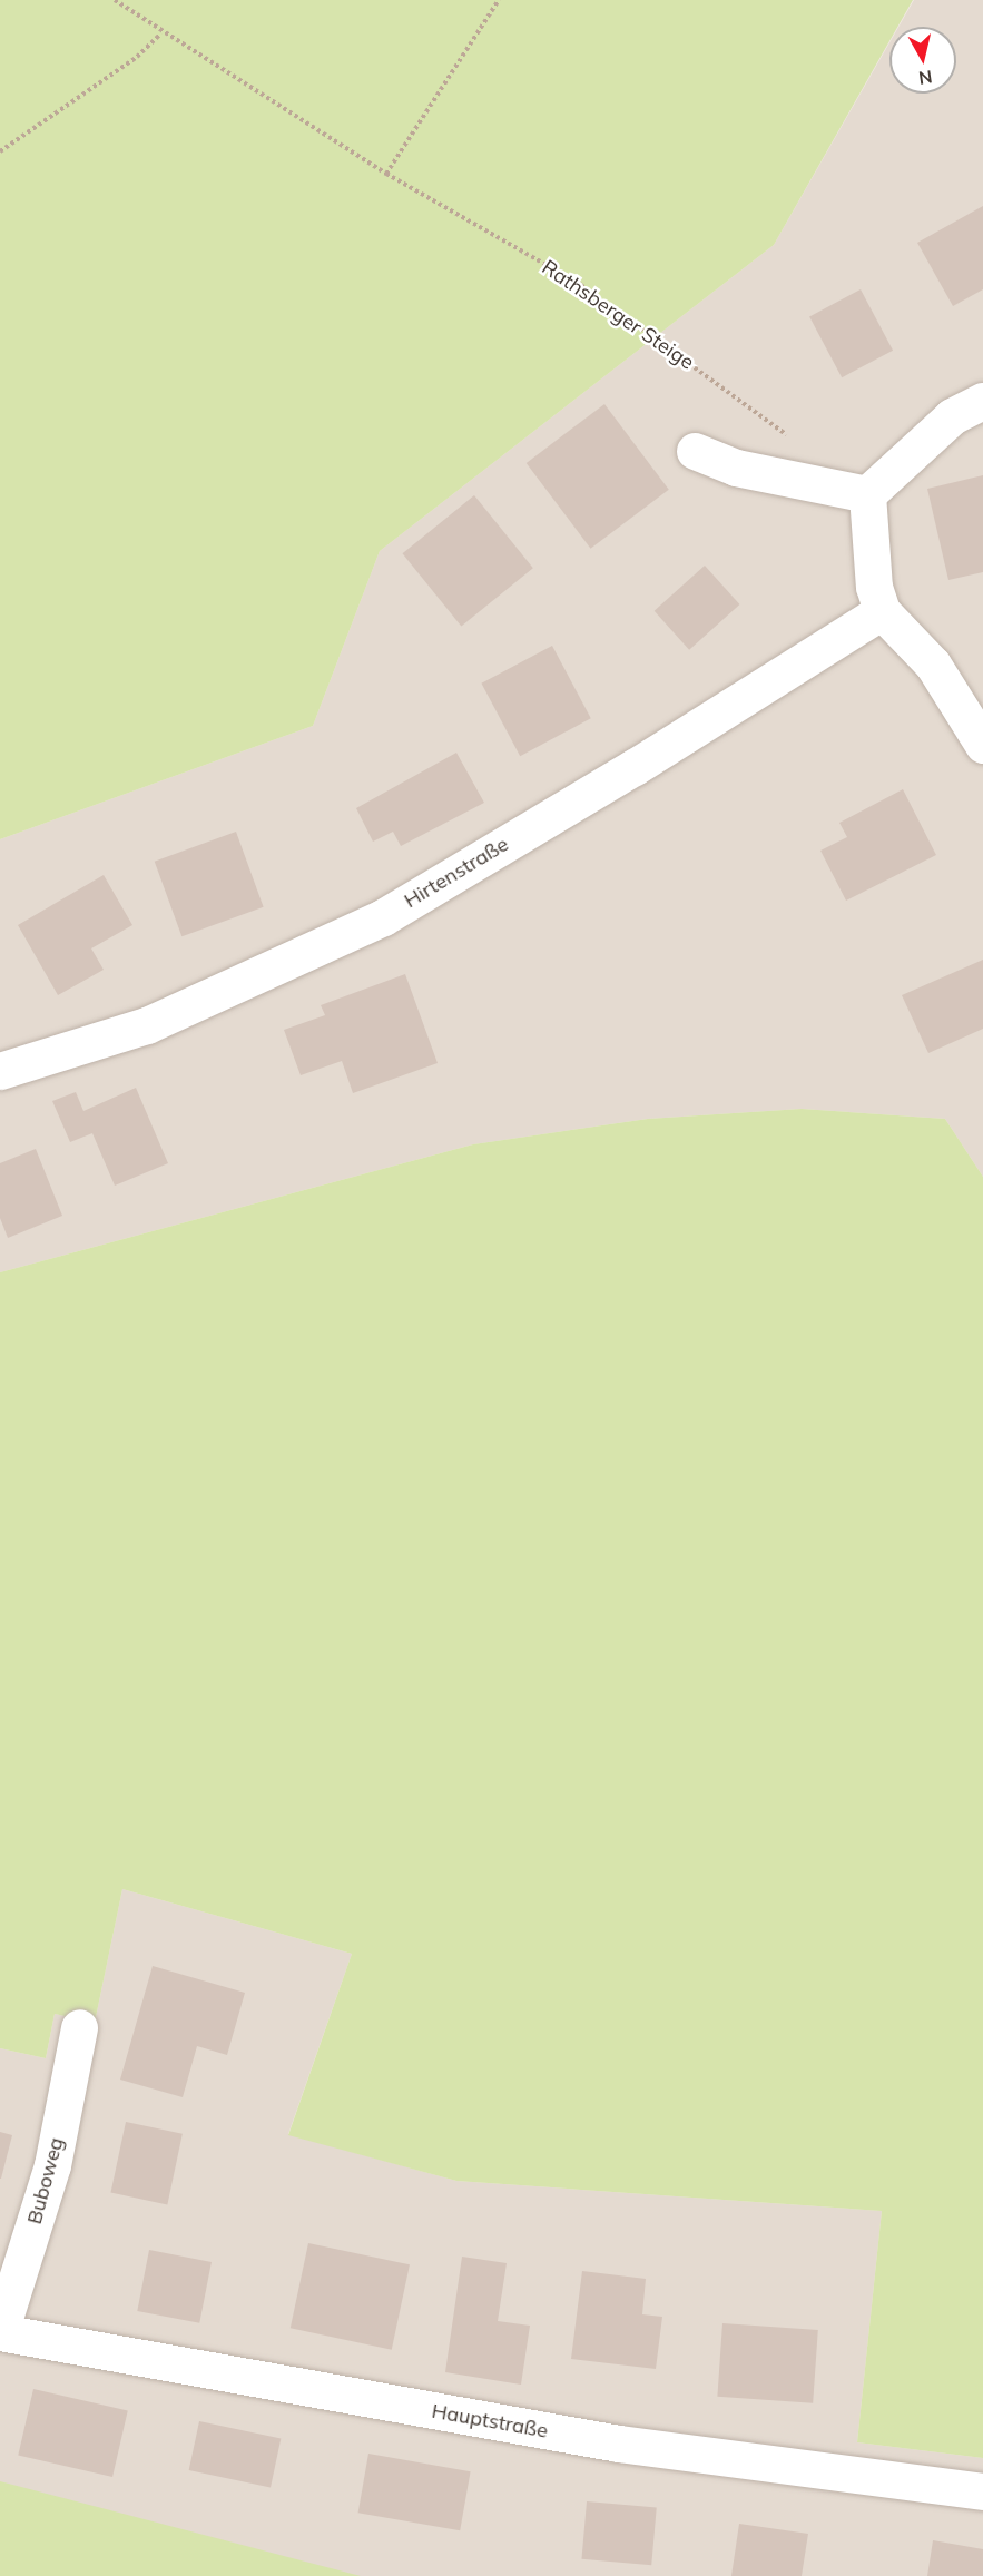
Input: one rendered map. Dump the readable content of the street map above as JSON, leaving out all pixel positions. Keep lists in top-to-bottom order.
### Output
{
  "streets": {
    "street": ["Hirtenstraße", "Buboweg", "Hauptstraße"],
    "path": ["Rathsberger Steige"]
  },
  "crossings": [
    ["Buboweg", "Hauptstraße"]
  ],
  "north": "bottom"
}
